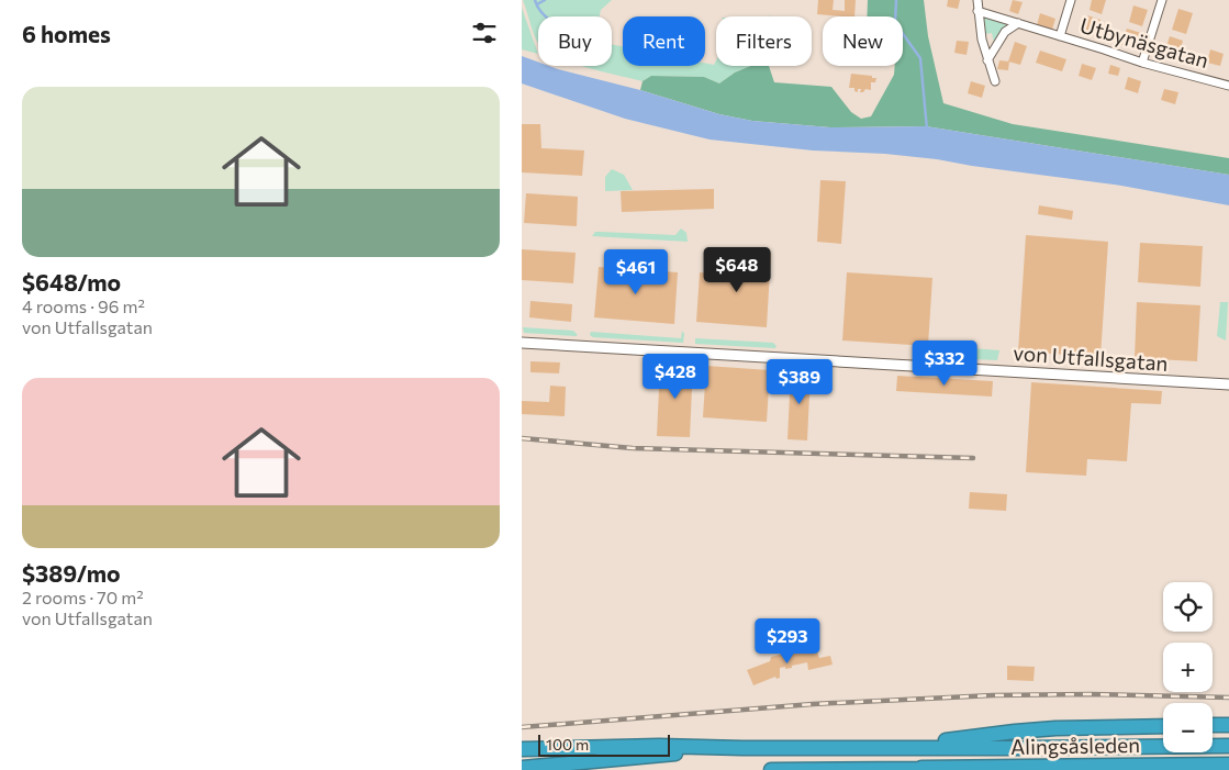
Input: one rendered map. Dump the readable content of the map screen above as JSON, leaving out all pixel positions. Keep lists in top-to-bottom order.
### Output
{
  "streets": {
    "highway": ["Alingsåsleden"],
    "street": ["Utbynäsgatan", "von Utfallsgatan"]
  },
  "scale_bar": "100 m",
  "page": {
    "heading": "6 homes",
    "chip": [
      "Buy",
      "Rent",
      "Filters",
      "New"
    ],
    "list": [
      {
        "name": "$648/mo",
        "note": "4 rooms · 96 m² · von Utfallsgatan"
      },
      {
        "name": "$389/mo",
        "note": "2 rooms · 70 m² · von Utfallsgatan"
      }
    ],
    "price": [
      "$648",
      "$461",
      "$332",
      "$428",
      "$389",
      "$293"
    ],
    "map_buttons": ["+", "−"],
    "scale": "100 m"
  }
}
